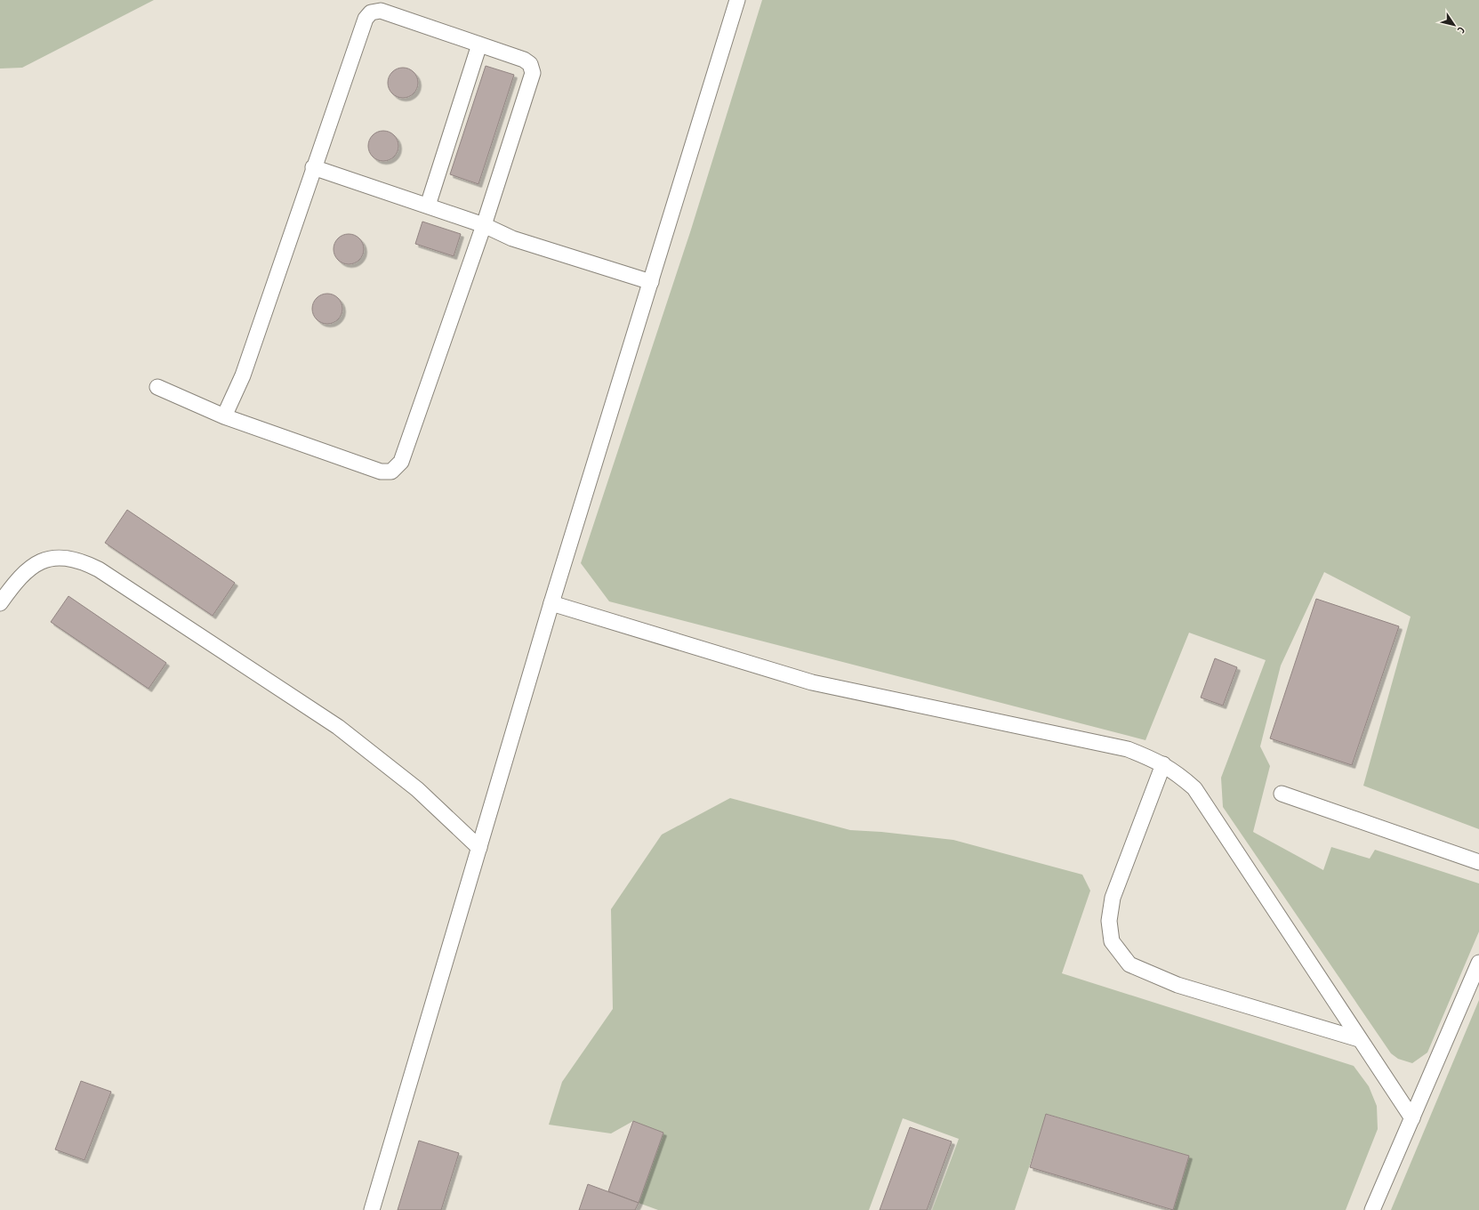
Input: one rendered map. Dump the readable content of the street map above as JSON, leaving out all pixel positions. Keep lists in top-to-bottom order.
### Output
{
  "north": "bottom right"
}
